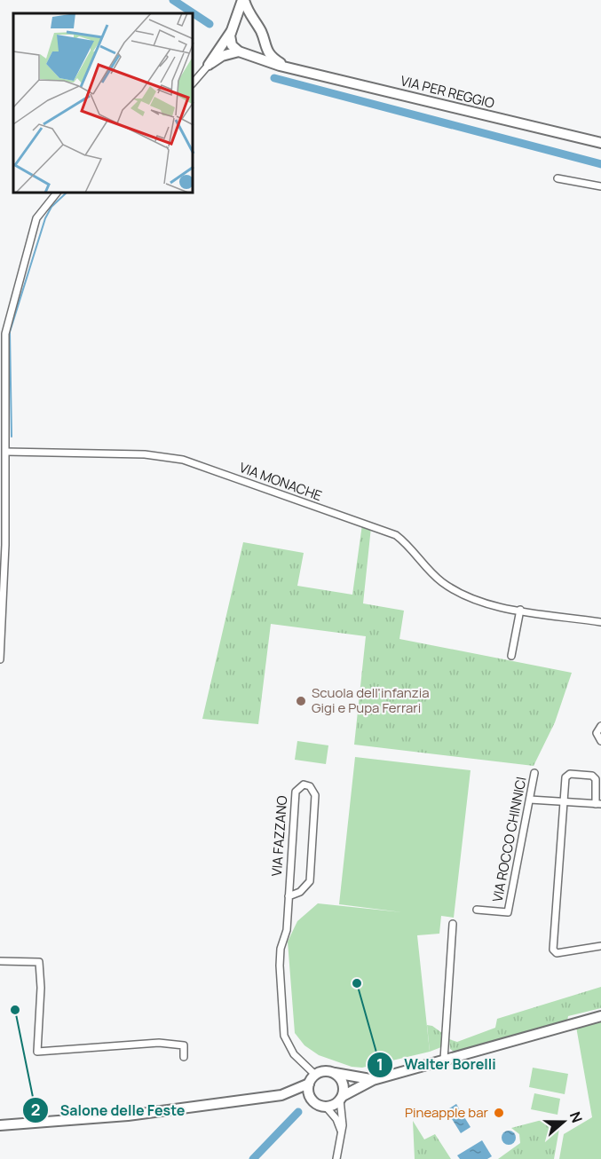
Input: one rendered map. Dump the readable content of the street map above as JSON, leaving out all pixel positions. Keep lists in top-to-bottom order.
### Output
{
  "streets": {
    "street": [
      "VIA PER REGGIO",
      "VIA MONACHE",
      "VIA FAZZANO",
      "VIA ROCCO CHINNICI"
    ]
  },
  "places": [
    "Scuola dell'infanzia Gigi e Pupa Ferrari",
    "Walter Borelli",
    "Salone delle Feste",
    "Pineapple bar"
  ],
  "north": "right"
}
